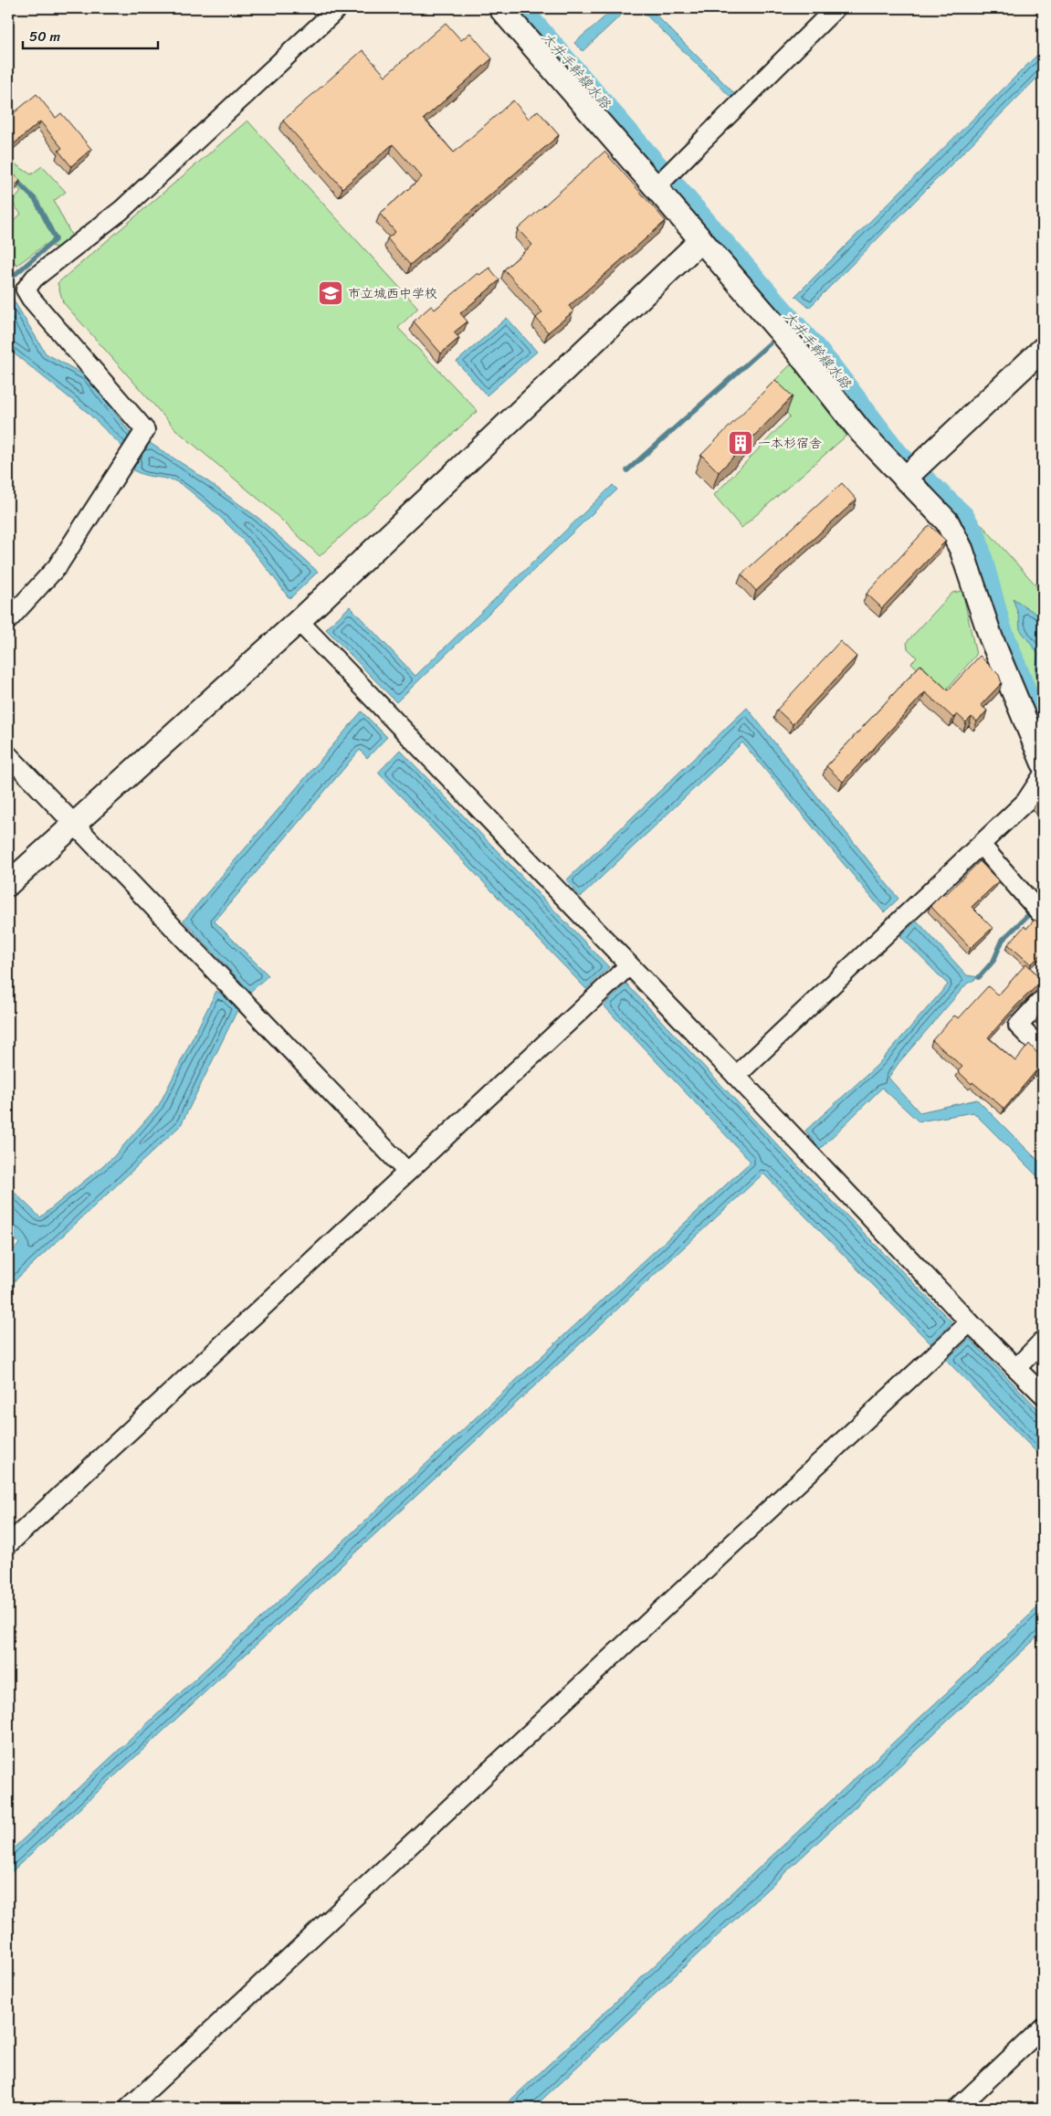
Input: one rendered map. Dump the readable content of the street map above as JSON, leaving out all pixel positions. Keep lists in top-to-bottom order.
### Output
{
  "water": ["大井手幹線水路"],
  "places": {
    "school or university": ["市立城西中学校"],
    "building": ["一本杉宿舎"]
  },
  "scale_bar": "50 m"
}
